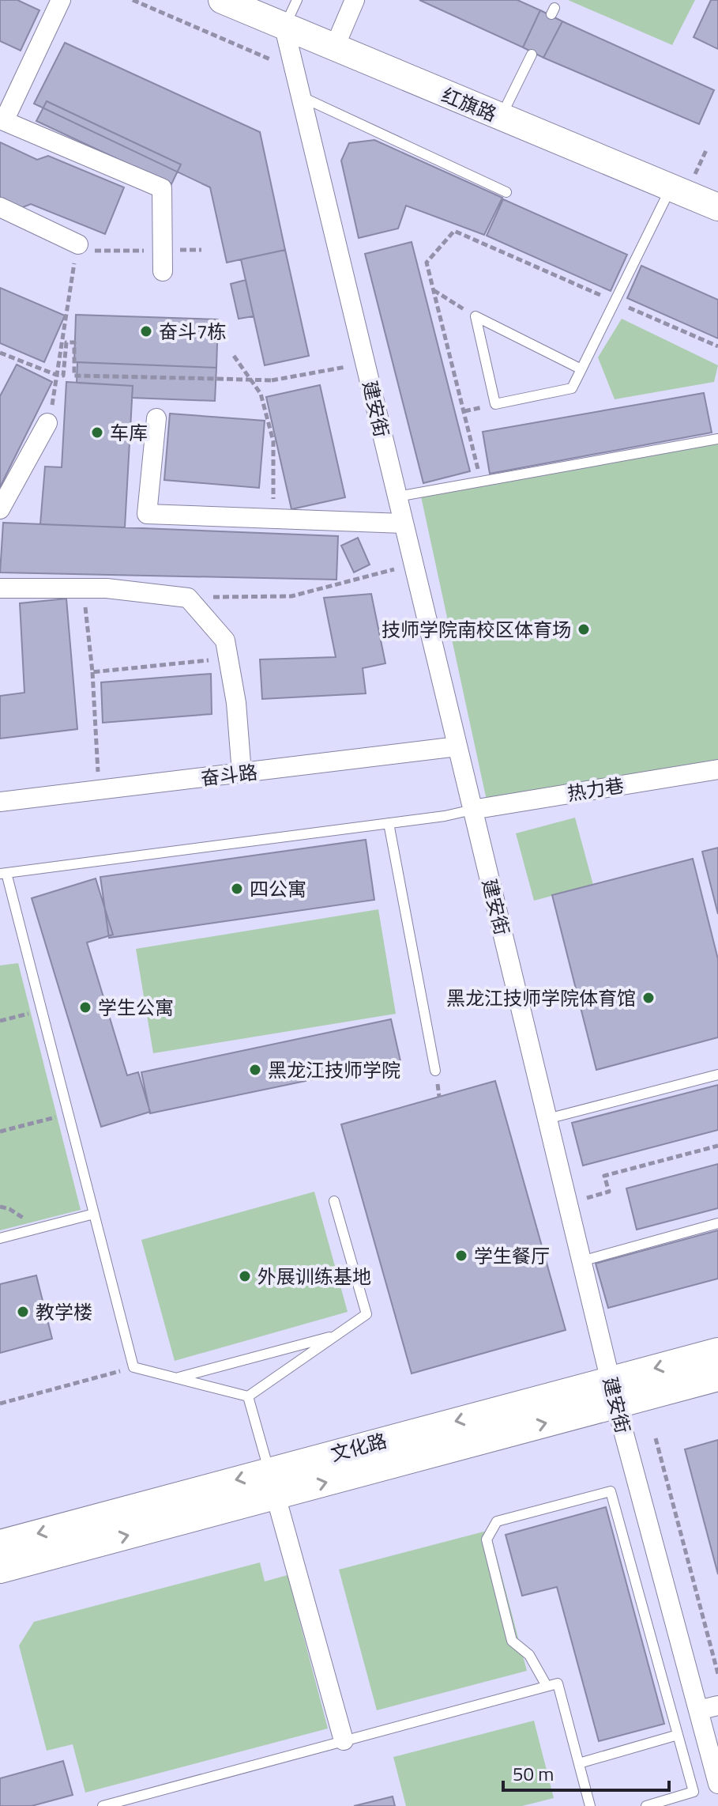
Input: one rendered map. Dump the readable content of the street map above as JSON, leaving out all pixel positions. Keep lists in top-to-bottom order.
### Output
{
  "streets": {
    "main road": ["红旗路", "文化路"],
    "street": ["建安街", "奋斗路", "热力巷"]
  },
  "crossings": [
    ["红旗路", "建安街"],
    ["建安街", "奋斗路"],
    ["建安街", "热力巷"],
    ["建安街", "文化路"]
  ],
  "places": [
    "奋斗7栋",
    "车库",
    "技师学院南校区体育场",
    "四公寓",
    "黑龙江技师学院体育馆",
    "学生公寓",
    "黑龙江技师学院",
    "学生餐厅",
    "外展训练基地",
    "教学楼"
  ],
  "scale_bar": "50 m"
}
